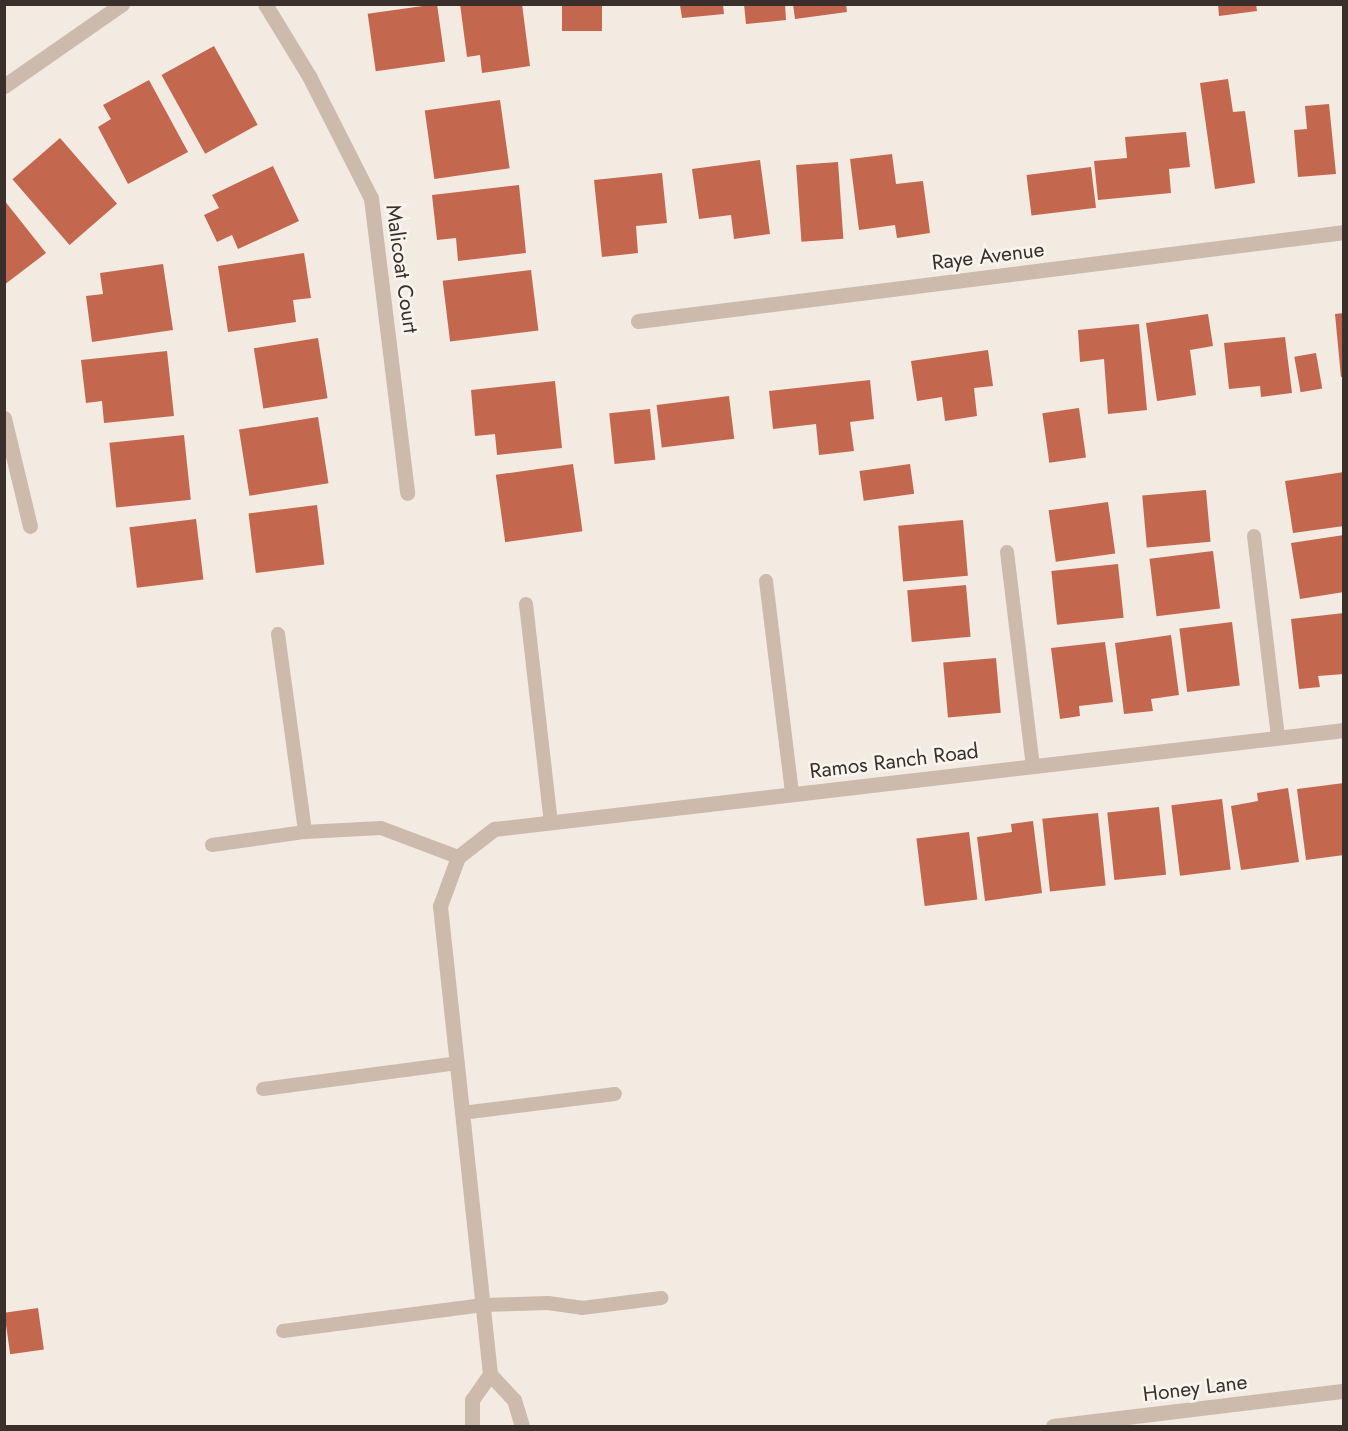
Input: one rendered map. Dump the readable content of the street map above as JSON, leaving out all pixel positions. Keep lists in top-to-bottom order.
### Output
{
  "streets": {
    "street": [
      "Raye Avenue",
      "Malicoat Court",
      "Ramos Ranch Road",
      "Honey Lane"
    ]
  }
}
